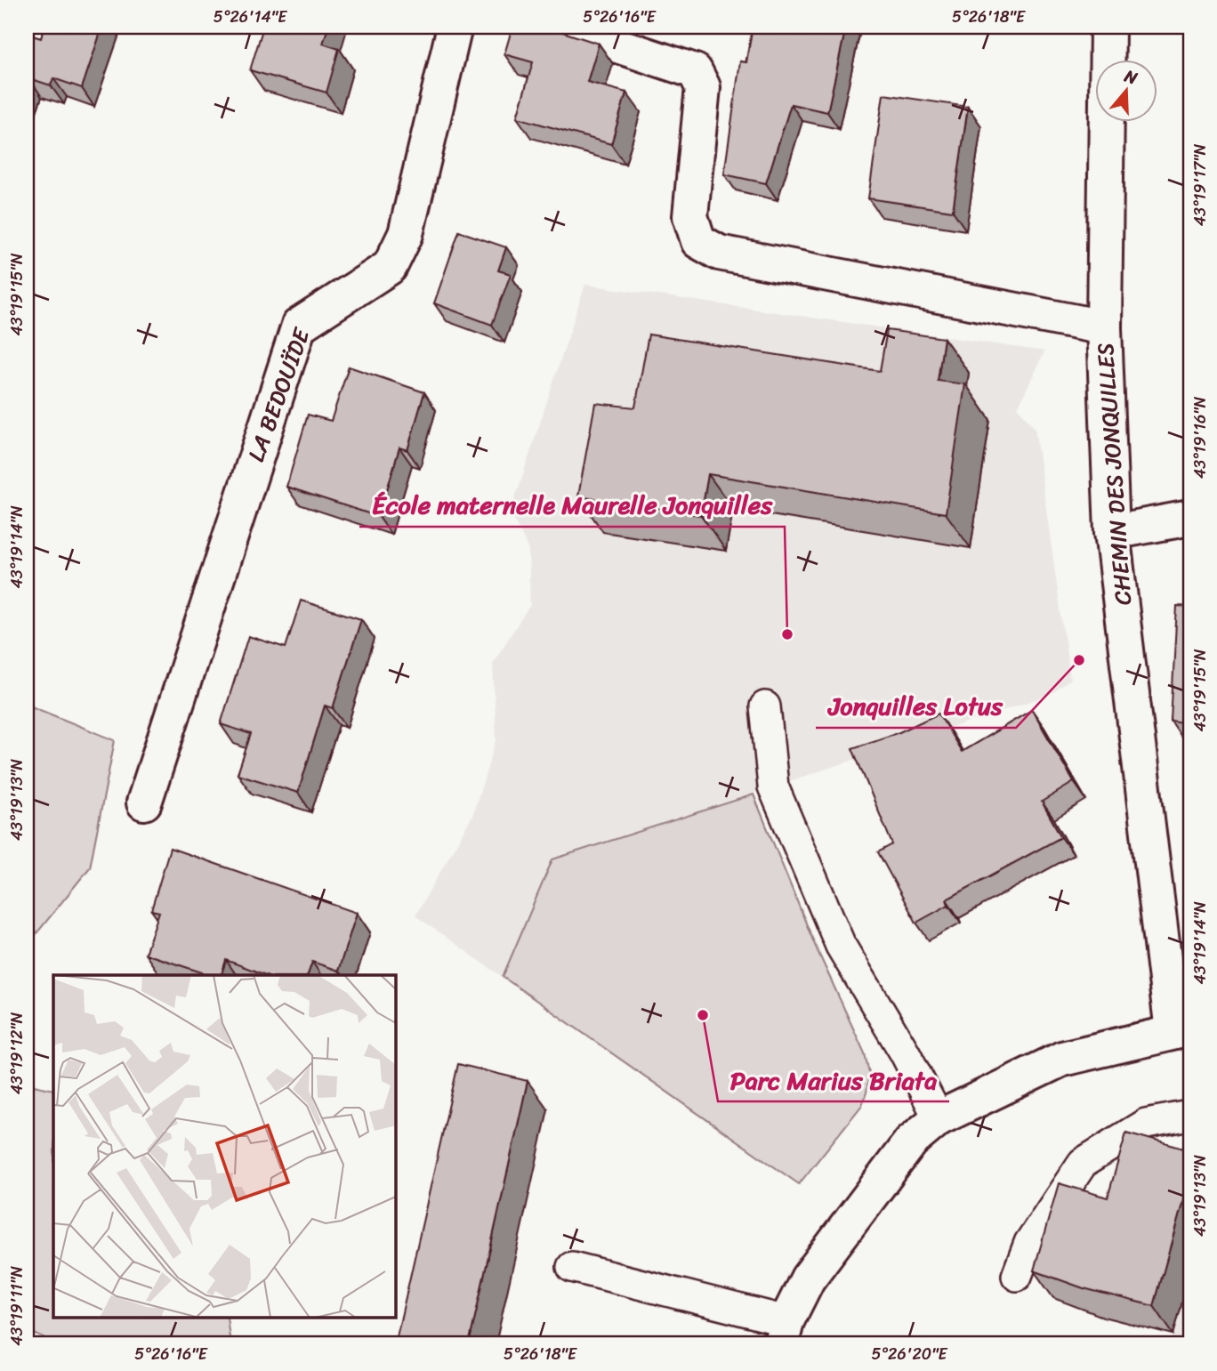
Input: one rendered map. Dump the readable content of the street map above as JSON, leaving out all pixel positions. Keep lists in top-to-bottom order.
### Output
{
  "streets": {
    "street": ["LA BEDOUÏDE", "CHEMIN DES JONQUILLES"]
  },
  "places": ["École maternelle Maurelle Jonquilles", "Jonquilles Lotus", "Parc Marius Briata"],
  "north": "top",
  "coordinates": [
    "5°26'14\"E",
    "5°26'16\"E",
    "5°26'18\"E",
    "43°19'17\"N",
    "43°19'15\"N",
    "43°19'16\"N",
    "43°19'14\"N",
    "43°19'13\"N",
    "43°19'12\"N",
    "43°19'11\"N",
    "5°26'20\"E"
  ]
}
